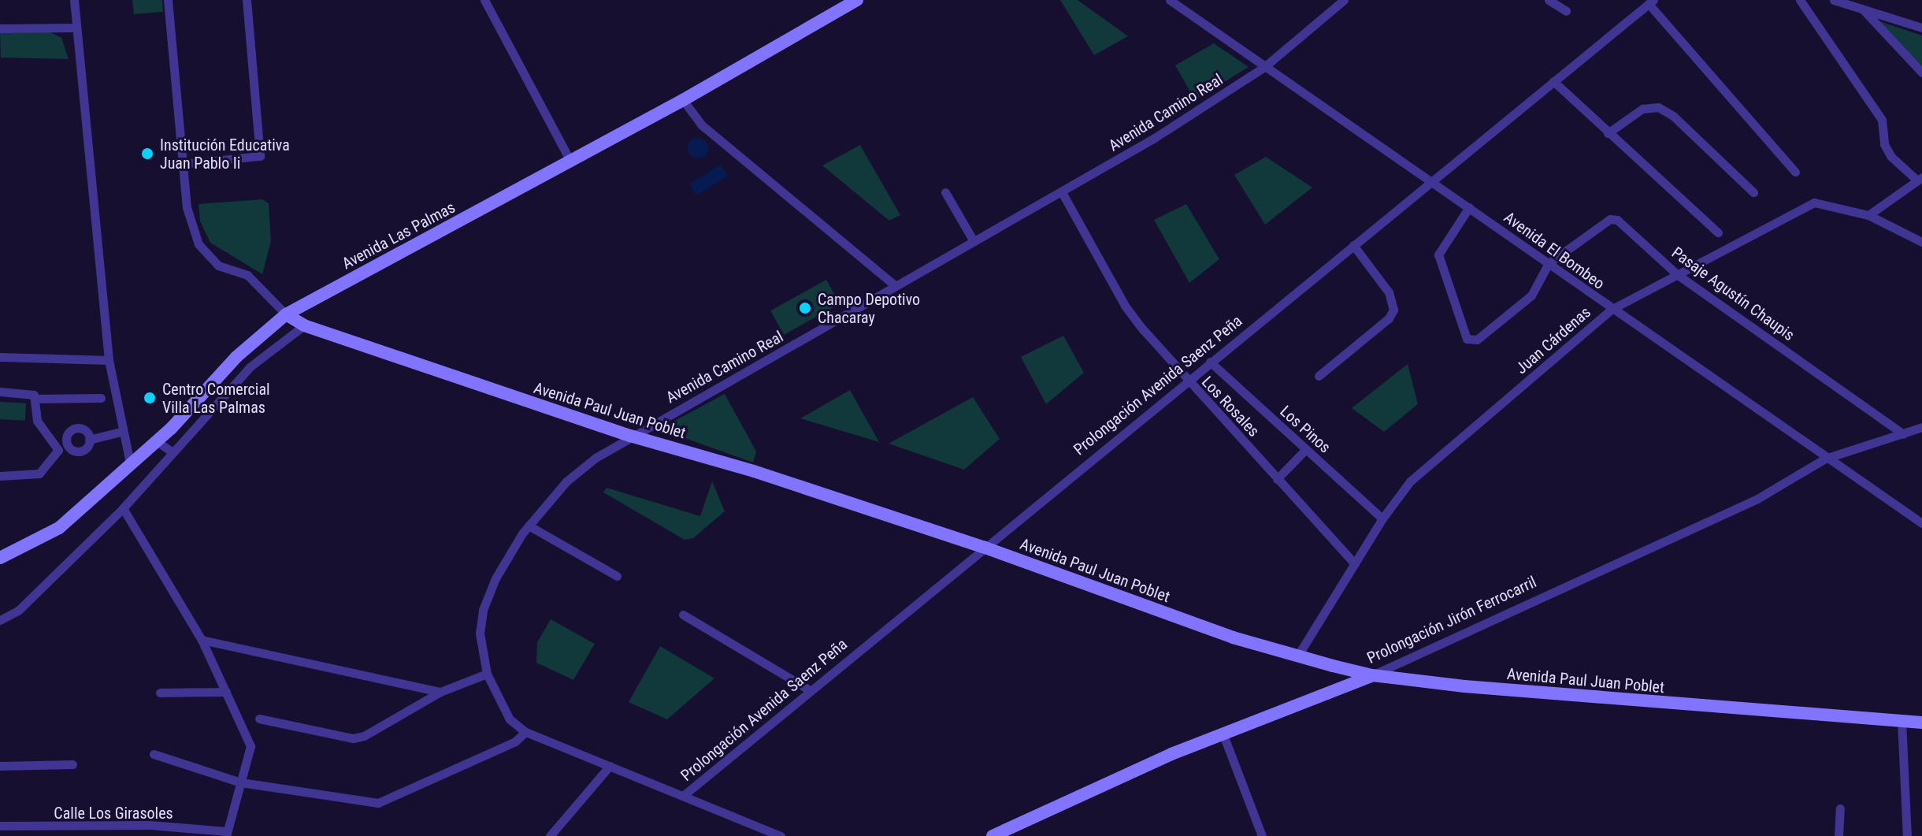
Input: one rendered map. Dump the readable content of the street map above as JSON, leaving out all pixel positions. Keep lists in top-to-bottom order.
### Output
{
  "streets": {
    "street": [
      "Avenida Camino Real",
      "Avenida Las Palmas",
      "Avenida El Bombeo",
      "Pasaje Agustín Chaupis",
      "Juan Cárdenas",
      "Prolongación Avenida Saenz Peña",
      "Los Rosales",
      "Avenida Paul Juan Poblet",
      "Los Pinos",
      "Prolongación Jirón Ferrocarril",
      "Calle Los Girasoles"
    ]
  },
  "crossings": [
    ["Avenida Camino Real", "Avenida El Bombeo"],
    ["Avenida Camino Real", "Prolongación Avenida Saenz Peña"],
    ["Avenida Camino Real", "Los Rosales"],
    ["Avenida Camino Real", "Avenida Paul Juan Poblet"],
    ["Avenida Las Palmas", "Avenida Paul Juan Poblet"],
    ["Avenida El Bombeo", "Pasaje Agustín Chaupis"],
    ["Avenida El Bombeo", "Juan Cárdenas"],
    ["Avenida El Bombeo", "Prolongación Avenida Saenz Peña"],
    ["Avenida El Bombeo", "Prolongación Jirón Ferrocarril"],
    ["Pasaje Agustín Chaupis", "Juan Cárdenas"],
    ["Pasaje Agustín Chaupis", "Prolongación Jirón Ferrocarril"],
    ["Juan Cárdenas", "Los Rosales"],
    ["Juan Cárdenas", "Avenida Paul Juan Poblet"],
    ["Juan Cárdenas", "Los Pinos"],
    ["Prolongación Avenida Saenz Peña", "Los Rosales"],
    ["Prolongación Avenida Saenz Peña", "Avenida Paul Juan Poblet"],
    ["Prolongación Avenida Saenz Peña", "Los Pinos"],
    ["Avenida Paul Juan Poblet", "Prolongación Jirón Ferrocarril"]
  ],
  "places": ["Institución Educativa Juan Pablo Ii", "Campo Depotivo Chacaray", "Centro Comercial Villa Las Palmas"]
}
